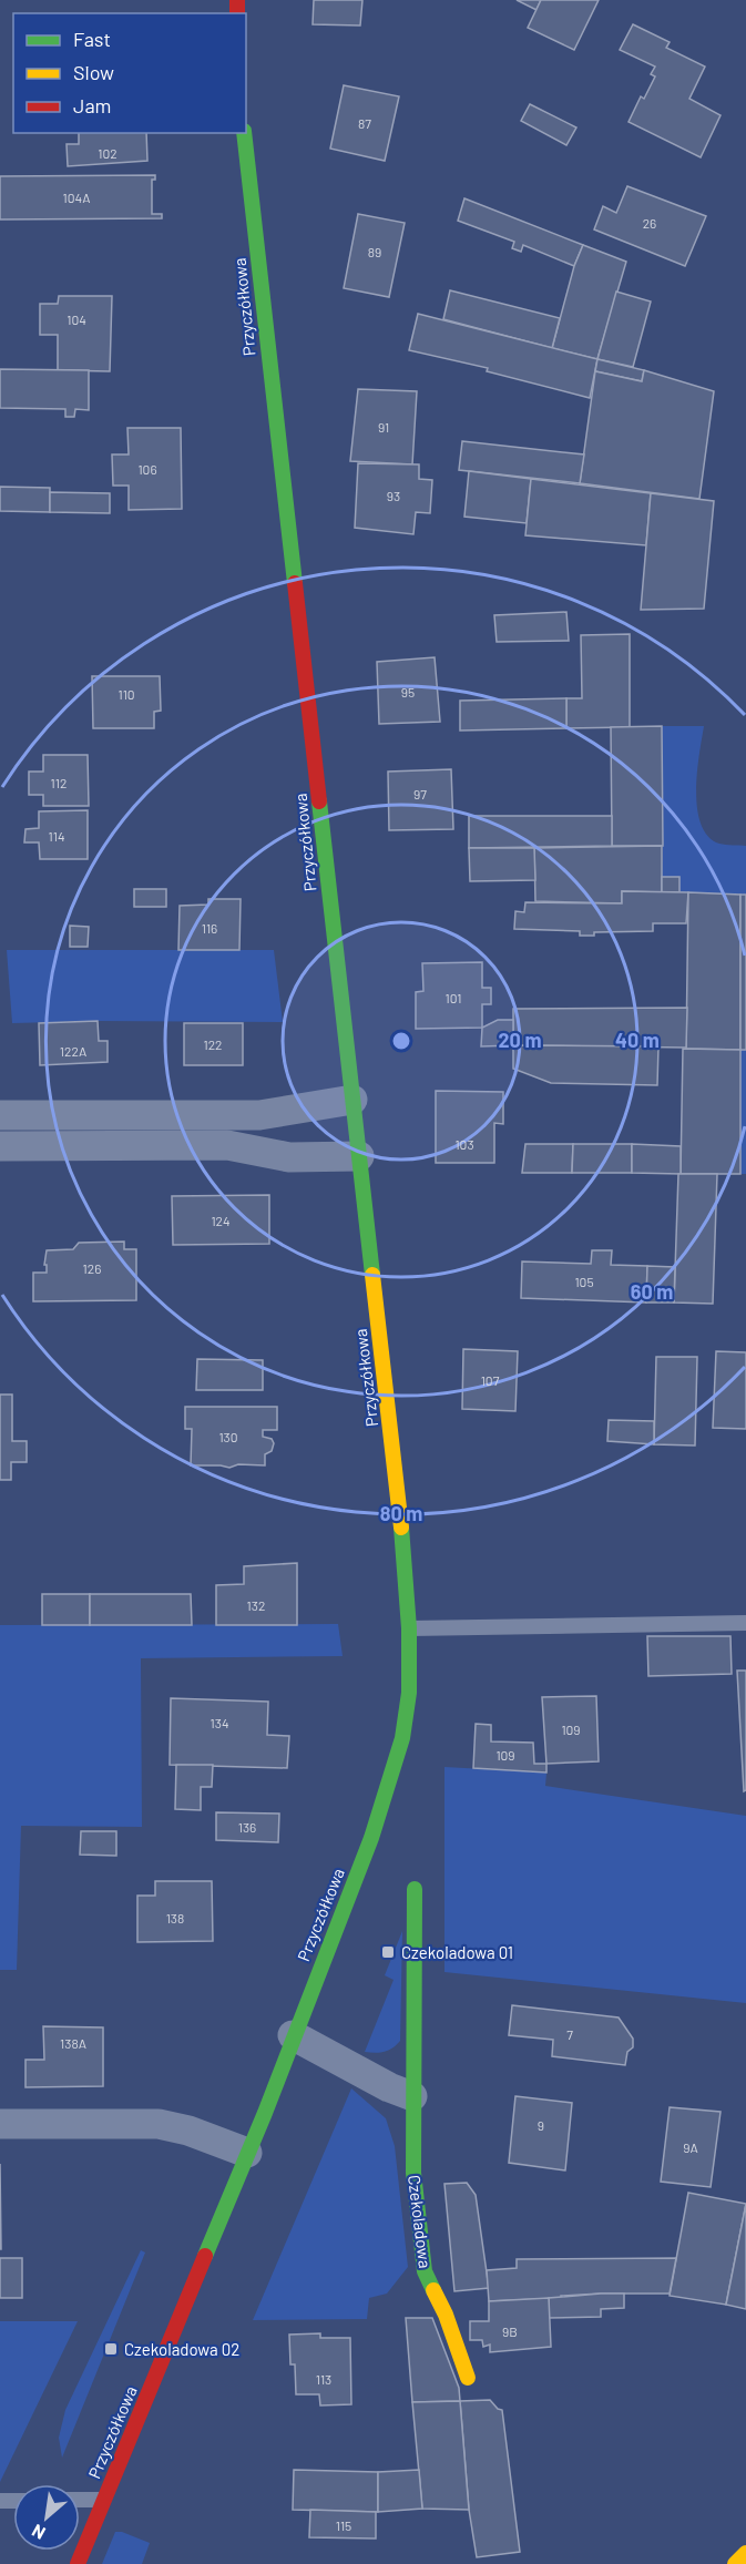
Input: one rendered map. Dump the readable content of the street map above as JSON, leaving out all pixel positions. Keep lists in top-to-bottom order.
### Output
{
  "streets": {
    "street": ["Przyczółkowa", "Czekoladowa"]
  },
  "places": {
    "transit": ["Czekoladowa 01", "Czekoladowa 02"]
  },
  "house_numbers": [
    "87",
    "102",
    "104A",
    "26",
    "89",
    "104",
    "91",
    "106",
    "93",
    "95",
    "110",
    "112",
    "97",
    "114",
    "116",
    "101",
    "122",
    "122A",
    "103",
    "124",
    "126",
    "105",
    "107",
    "130",
    "132",
    "134",
    "109",
    "109",
    "136",
    "138",
    "7",
    "138A",
    "9",
    "9A",
    "9B",
    "113",
    "115"
  ],
  "legend": ["Fast", "Slow", "Jam"],
  "north": "bottom left",
  "rings": [
    "20 m",
    "40 m",
    "60 m",
    "80 m"
  ]
}
